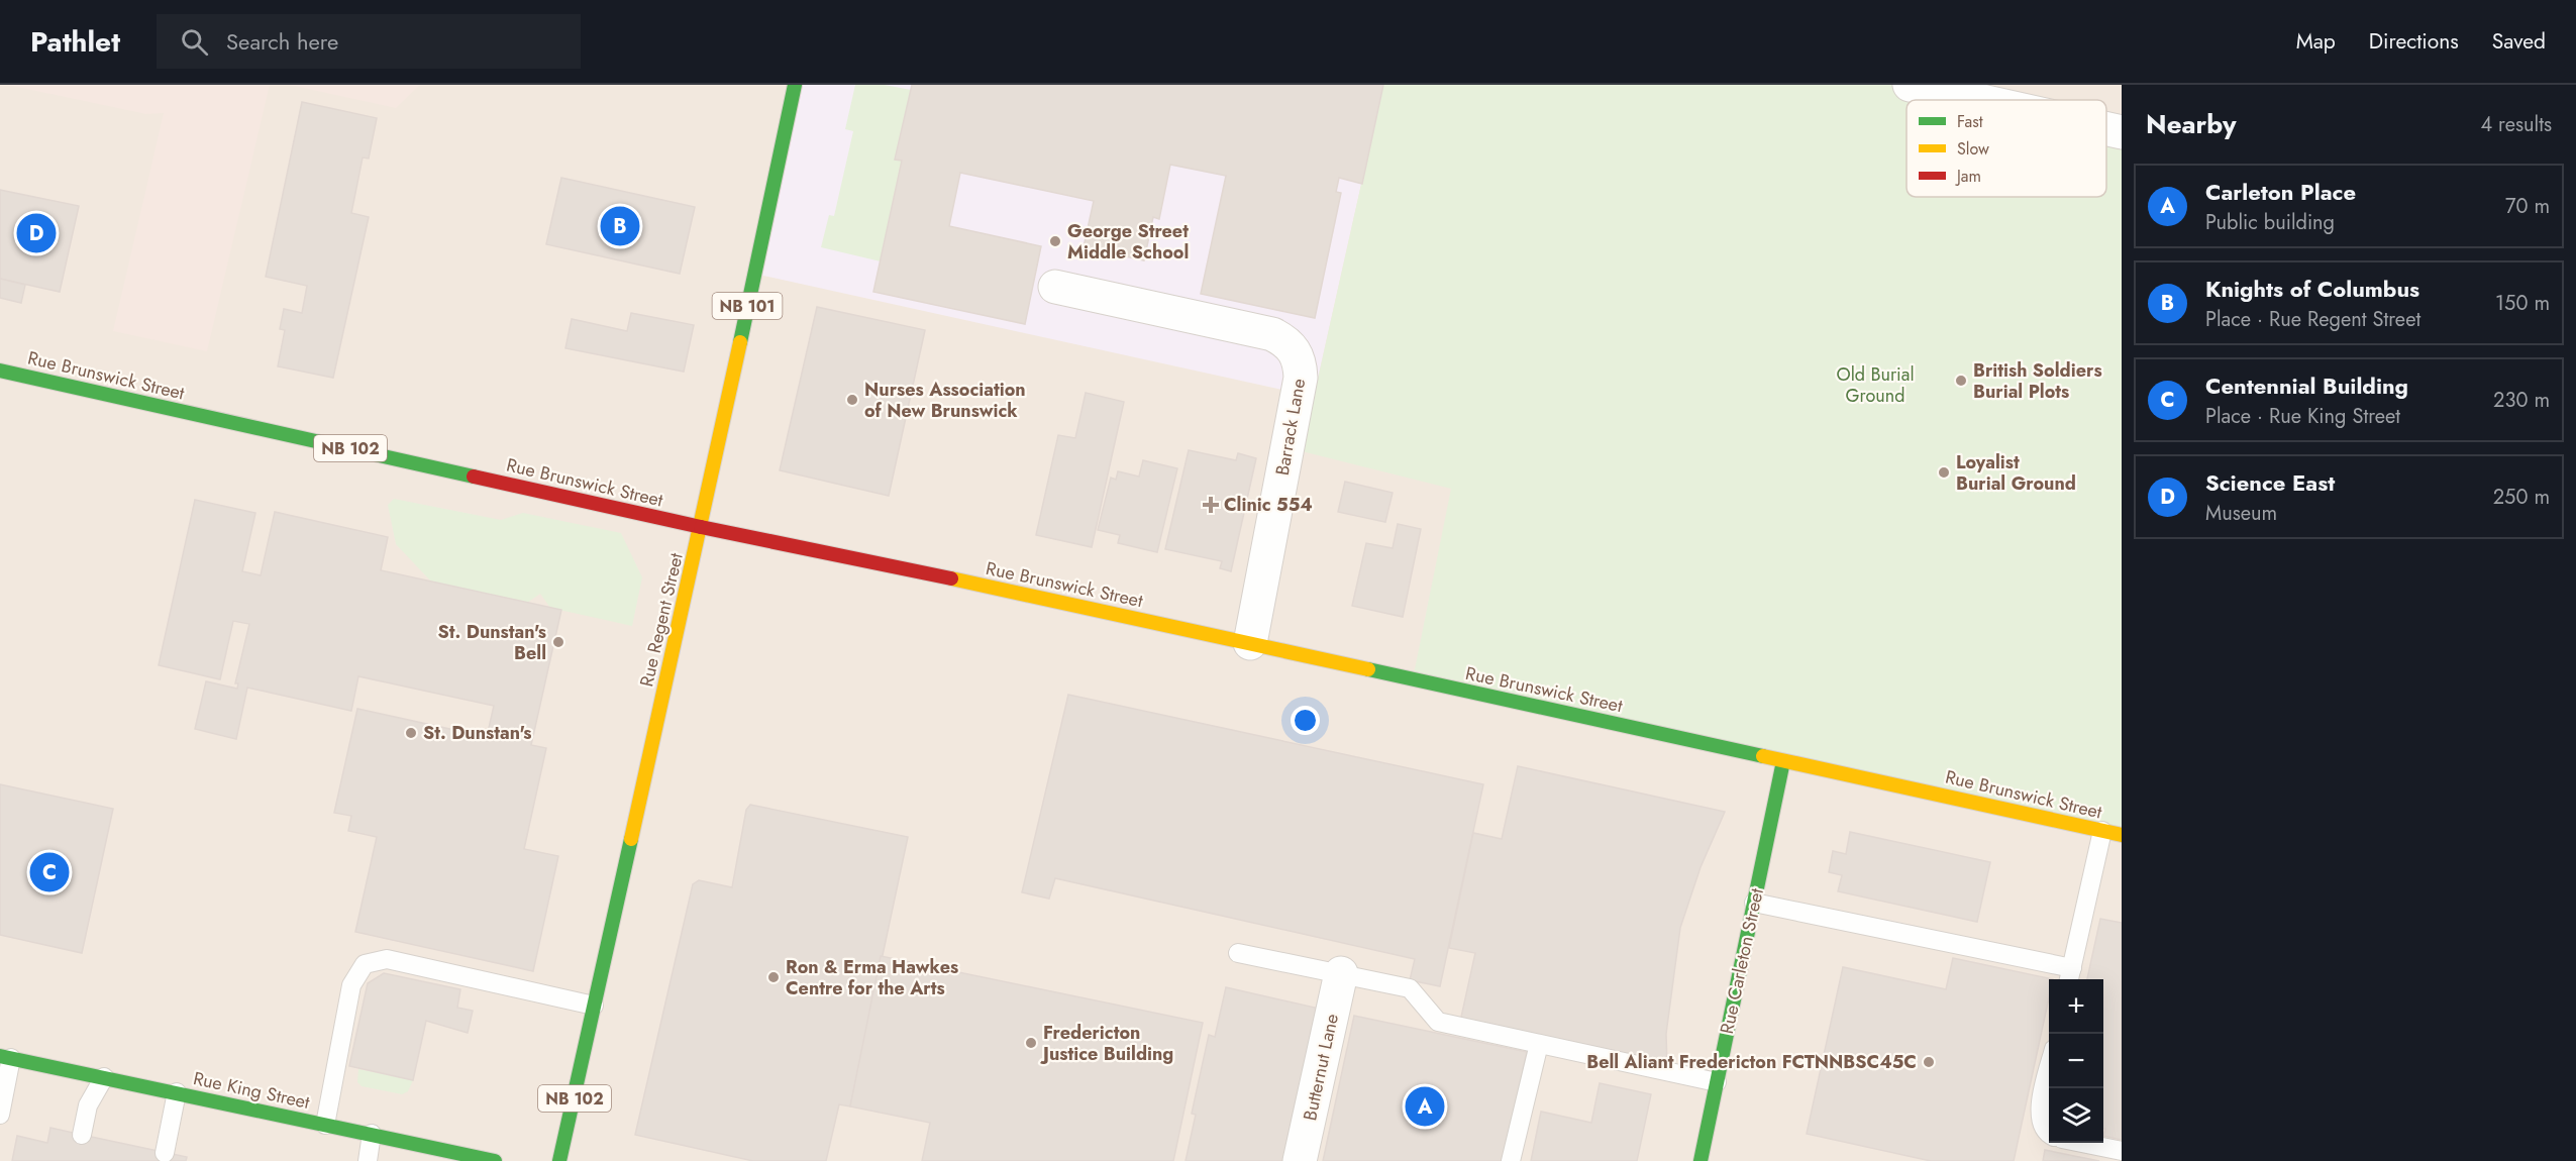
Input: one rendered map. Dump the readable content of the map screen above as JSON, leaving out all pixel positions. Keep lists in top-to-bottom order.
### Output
{
  "streets": {
    "main road": [
      "NB 101",
      "Rue Brunswick Street",
      "NB 102",
      "Rue Regent Street",
      "Rue Carleton Street",
      "Rue King Street"
    ],
    "street": ["Barrack Lane", "Butternut Lane"]
  },
  "crossings": [
    ["Rue Brunswick Street", "Barrack Lane"],
    ["Rue Brunswick Street", "Rue Regent Street"],
    ["Rue Brunswick Street", "Rue Carleton Street"]
  ],
  "parks": ["Old Burial Ground"],
  "places": {
    "other": [
      "George Street Middle School",
      "British Soldiers Burial Plots",
      "Nurses Association of New Brunswick",
      "Loyalist Burial Ground",
      "St. Dunstan's Bell",
      "St. Dunstan's",
      "Ron & Erma Hawkes Centre for the Arts",
      "Fredericton Justice Building",
      "Bell Aliant Fredericton FCTNNBSC45C"
    ],
    "health": ["Clinic 554"]
  },
  "legend": ["Fast", "Slow", "Jam"],
  "page": {
    "header": "Pathlet",
    "search": "Search here",
    "nav": ["Map", "Directions", "Saved"],
    "heading": ["Nearby", "4 results"],
    "list": [
      {
        "mark": "A",
        "name": "Carleton Place",
        "note": "Public building",
        "value": "70 m"
      },
      {
        "mark": "B",
        "name": "Knights of Columbus",
        "note": "Place · Rue Regent Street",
        "value": "150 m"
      },
      {
        "mark": "C",
        "name": "Centennial Building",
        "note": "Place · Rue King Street",
        "value": "230 m"
      },
      {
        "mark": "D",
        "name": "Science East",
        "note": "Museum",
        "value": "250 m"
      }
    ],
    "pins": [
      "B",
      "D",
      "C",
      "A"
    ],
    "map_buttons": ["+", "−"]
  }
}
